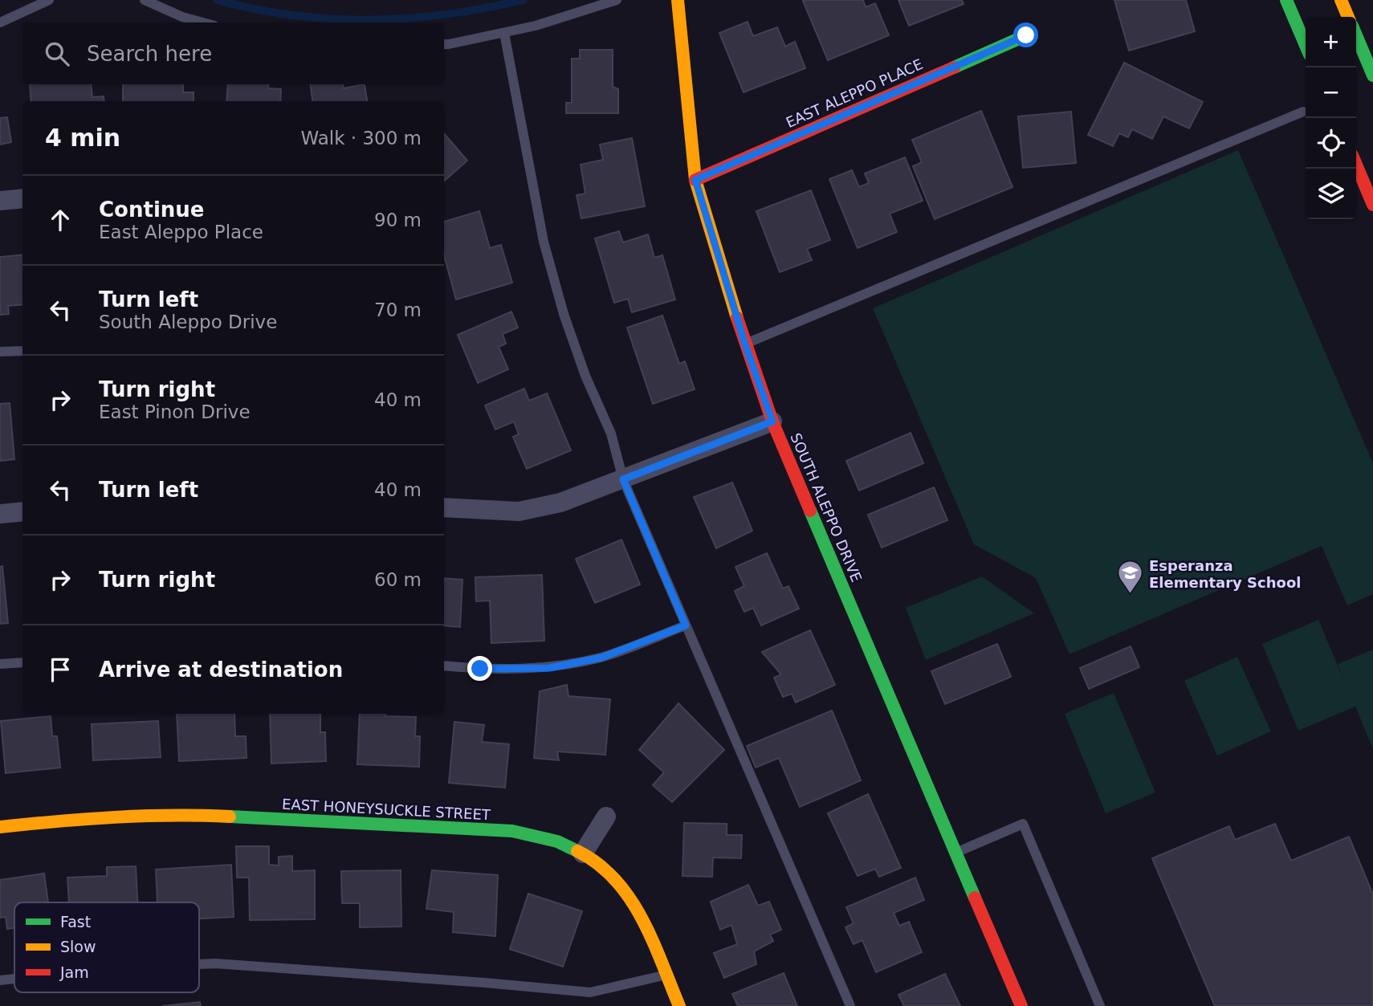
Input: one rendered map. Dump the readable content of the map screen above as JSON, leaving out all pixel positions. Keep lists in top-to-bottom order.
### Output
{
  "streets": {
    "street": ["EAST ALEPPO PLACE", "SOUTH ALEPPO DRIVE", "EAST HONEYSUCKLE STREET"]
  },
  "crossings": [
    ["EAST ALEPPO PLACE", "SOUTH ALEPPO DRIVE"]
  ],
  "places": {
    "school or university": ["Esperanza Elementary School"]
  },
  "legend": ["Fast", "Slow", "Jam"],
  "page": {
    "map_buttons": ["+", "−"],
    "search": "Search here",
    "heading": ["4 min", "Walk · 300 m"],
    "list": [
      ["Continue", "East Aleppo Place", "90 m"],
      ["Turn left", "South Aleppo Drive", "70 m"],
      ["Turn right", "East Pinon Drive", "40 m"],
      ["Turn left", "40 m"],
      ["Turn right", "60 m"],
      "Arrive at destination"
    ]
  }
}
